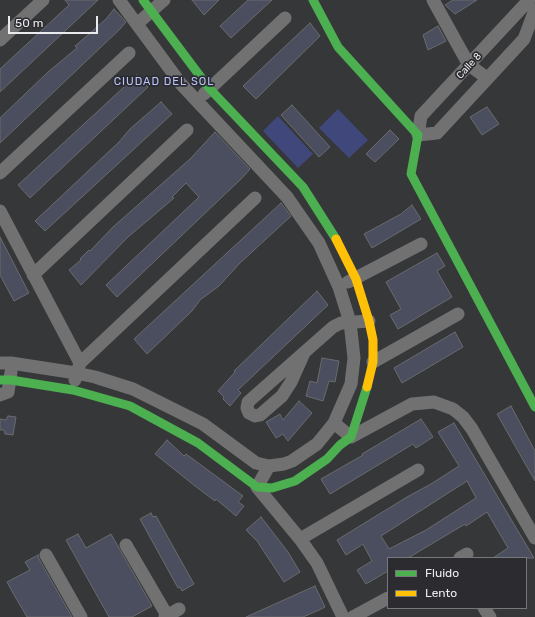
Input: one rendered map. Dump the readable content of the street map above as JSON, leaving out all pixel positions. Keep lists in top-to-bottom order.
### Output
{
  "streets": {
    "street": ["Calle 8"]
  },
  "districts": ["CIUDAD DEL SOL"],
  "legend": ["Fluido", "Lento"],
  "scale_bar": "50 m"
}
